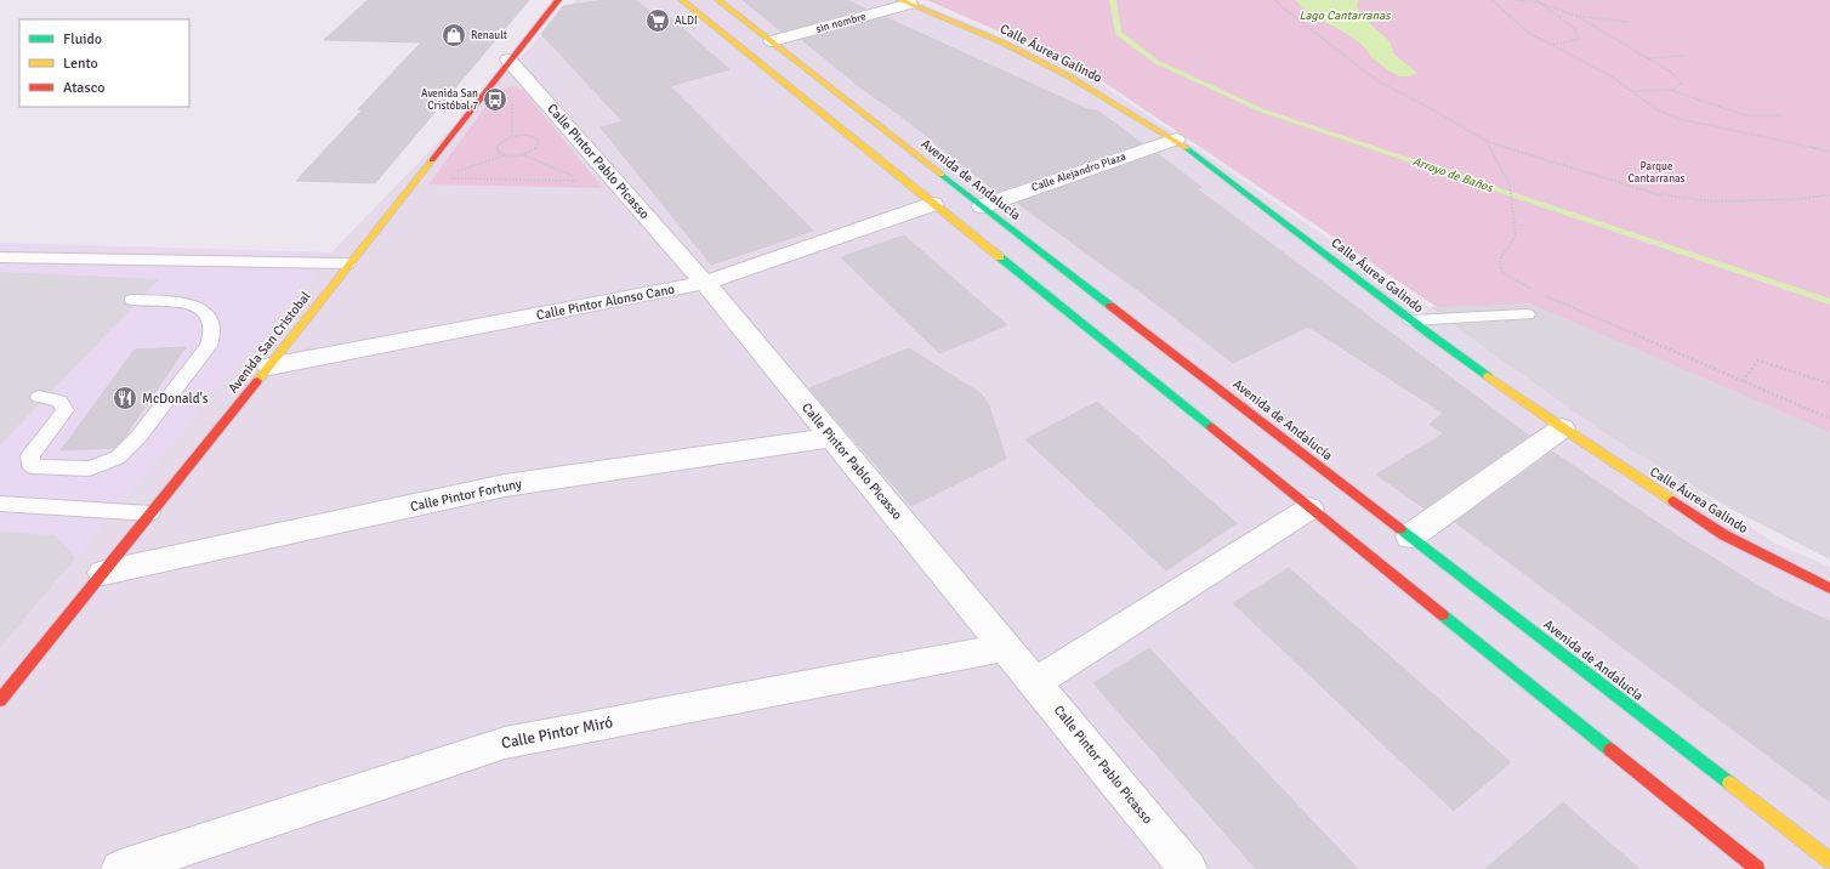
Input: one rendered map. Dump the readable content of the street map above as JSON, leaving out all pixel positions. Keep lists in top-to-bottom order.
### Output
{
  "streets": {
    "main road": ["Calle Áurea Galindo", "Avenida de Andalucía", "Avenida San Cristobal"],
    "street": [
      "sin nombre",
      "Calle Pintor Pablo Picasso",
      "Calle Alejandro Plaza",
      "Calle Pintor Alonso Cano",
      "Calle Pintor Fortuny",
      "Calle Pintor Miró"
    ]
  },
  "crossings": [
    ["sin nombre", "Calle Áurea Galindo"],
    ["sin nombre", "Avenida de Andalucía"],
    ["Calle Áurea Galindo", "Calle Alejandro Plaza"],
    ["Calle Pintor Pablo Picasso", "Calle Pintor Alonso Cano"],
    ["Calle Pintor Pablo Picasso", "Avenida San Cristobal"],
    ["Calle Pintor Pablo Picasso", "Calle Pintor Fortuny"],
    ["Calle Pintor Pablo Picasso", "Calle Pintor Miró"],
    ["Calle Alejandro Plaza", "Avenida de Andalucía"],
    ["Calle Pintor Alonso Cano", "Avenida San Cristobal"],
    ["Avenida San Cristobal", "Calle Pintor Fortuny"]
  ],
  "water": ["Lago Cantarranas", "Arroyo de Baños"],
  "parks": ["Parque Cantarranas"],
  "places": {
    "supermarket": ["ALDI"],
    "shop": ["Renault"],
    "bus stop": ["Avenida San Cristóbal 7"],
    "restaurant": ["McDonald's"]
  },
  "legend": ["Fluido", "Lento", "Atasco"]
}
